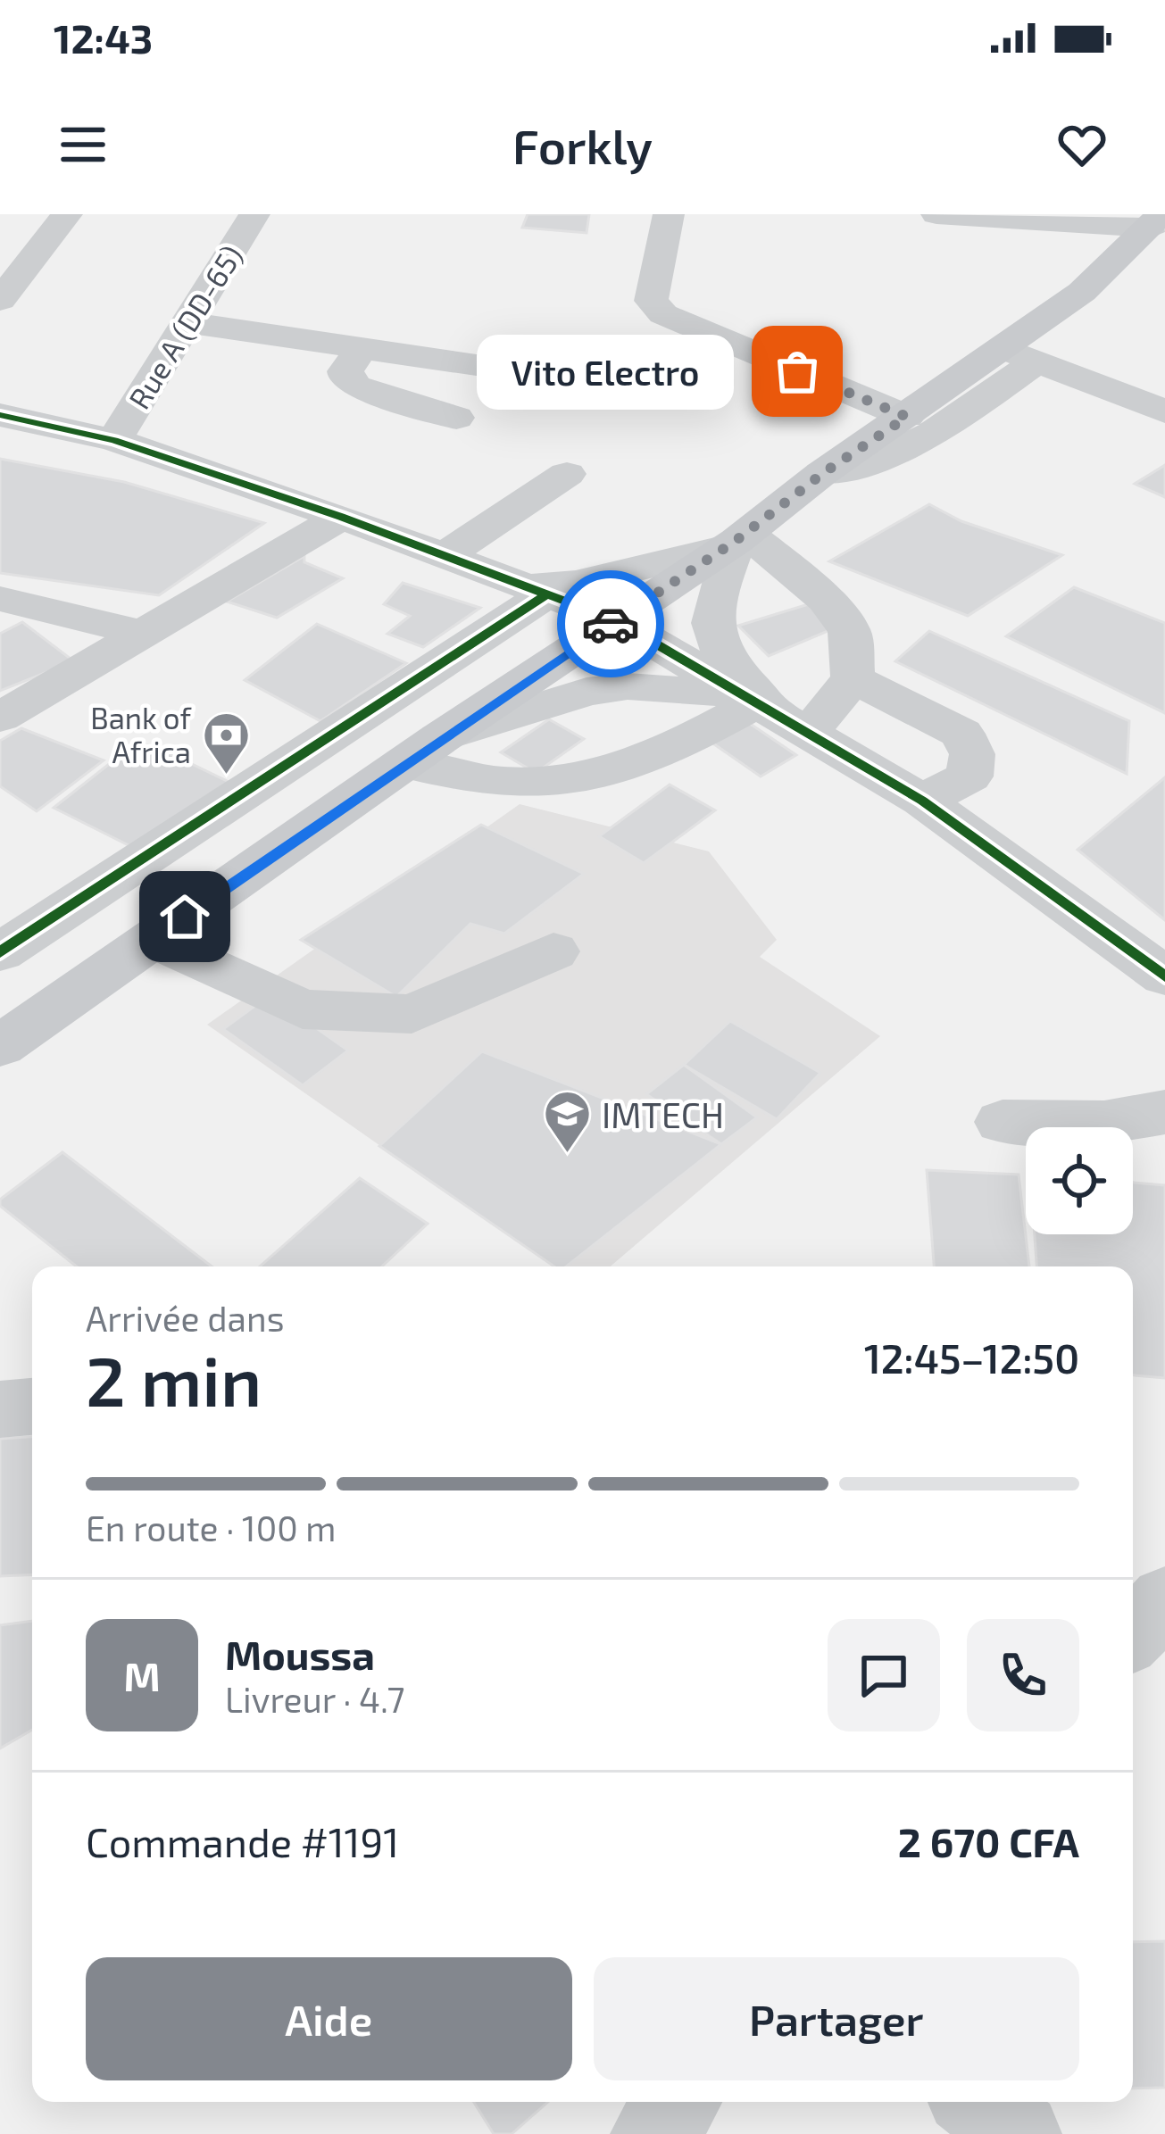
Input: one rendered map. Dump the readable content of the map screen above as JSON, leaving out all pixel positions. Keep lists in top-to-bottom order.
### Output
{
  "streets": {
    "street": ["Rue A (DD-65)"]
  },
  "places": {
    "other": ["Vito Electro"],
    "bank": ["Bank of Africa"],
    "school or university": ["IMTECH"]
  },
  "page": {
    "status": "12:43",
    "header": "Forkly",
    "bubble": "Vito Electro",
    "heading": ["2 min", "Arrivée dans", "12:45–12:50"],
    "panel": [
      "Moussa",
      "Livreur · 4.7",
      "Commande #1191",
      "2 670 CFA"
    ],
    "bar": "En route · 100 m",
    "round": "M",
    "buttons": ["Aide", "Partager"]
  }
}
